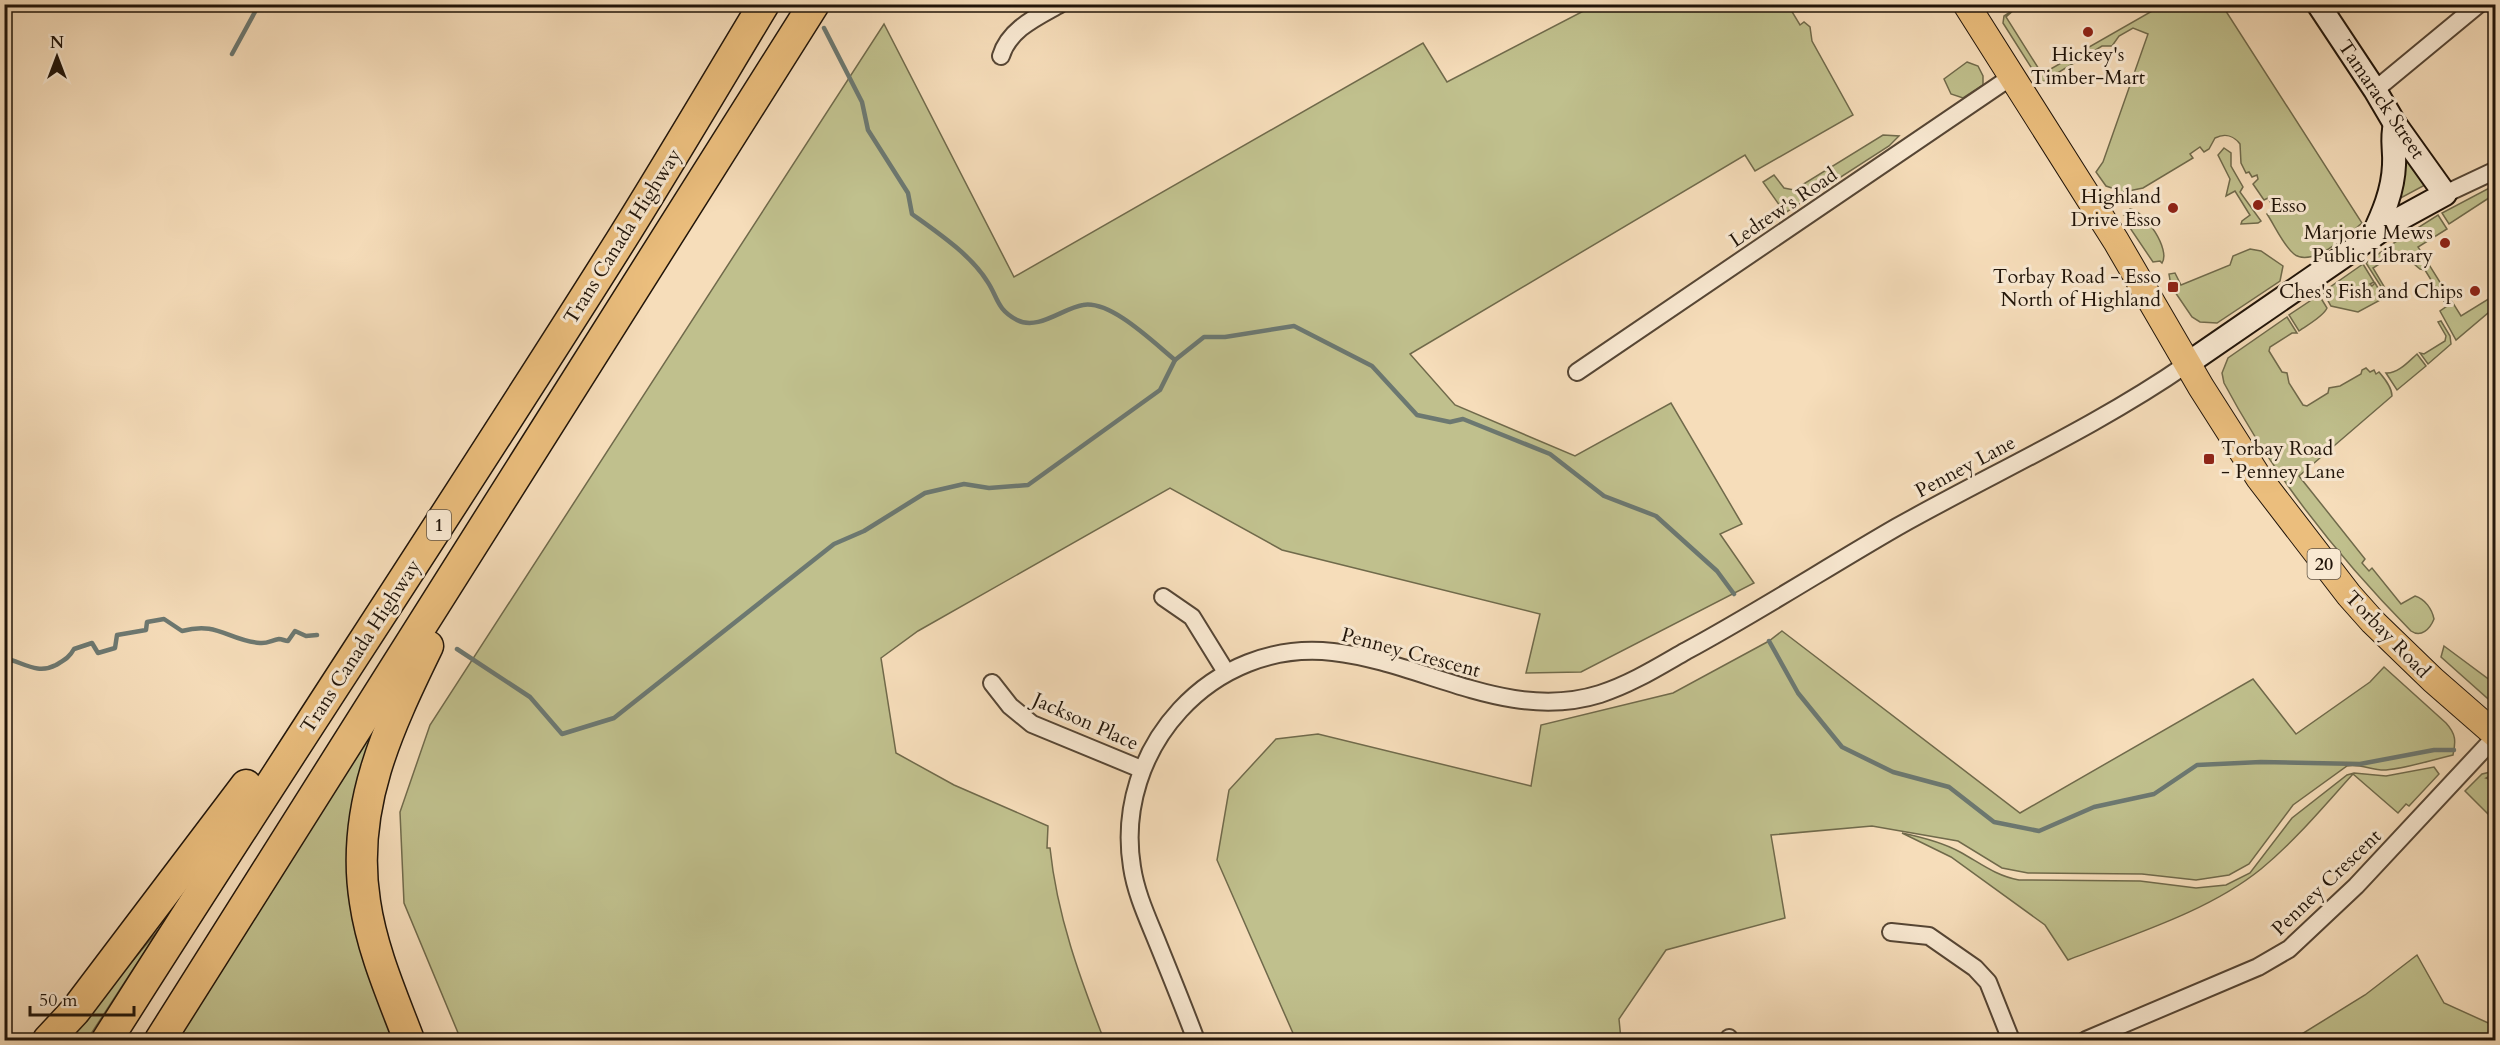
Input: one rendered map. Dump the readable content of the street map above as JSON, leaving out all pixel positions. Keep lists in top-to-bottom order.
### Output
{
  "streets": {
    "highway": ["Trans Canada Highway", "1"],
    "main road": ["20", "Torbay Road"],
    "street": [
      "Tamarack Street",
      "Ledrew's Road",
      "Penney Lane",
      "Penney Crescent",
      "Jackson Place"
    ]
  },
  "crossings": [
    ["Ledrew's Road", "Torbay Road"],
    ["Penney Lane", "Torbay Road"],
    ["Penney Lane", "Penney Crescent"],
    ["Torbay Road", "Penney Crescent"],
    ["Penney Crescent", "Jackson Place"]
  ],
  "places": {
    "other": [
      "Hickey's Timber-Mart",
      "Esso",
      "Highland Drive Esso",
      "Marjorie Mews Public Library",
      "Ches's Fish and Chips"
    ],
    "transit": ["Torbay Road - Esso North of Highland", "Torbay Road - Penney Lane"]
  },
  "scale_bar": "50 m",
  "north": "top"
}
